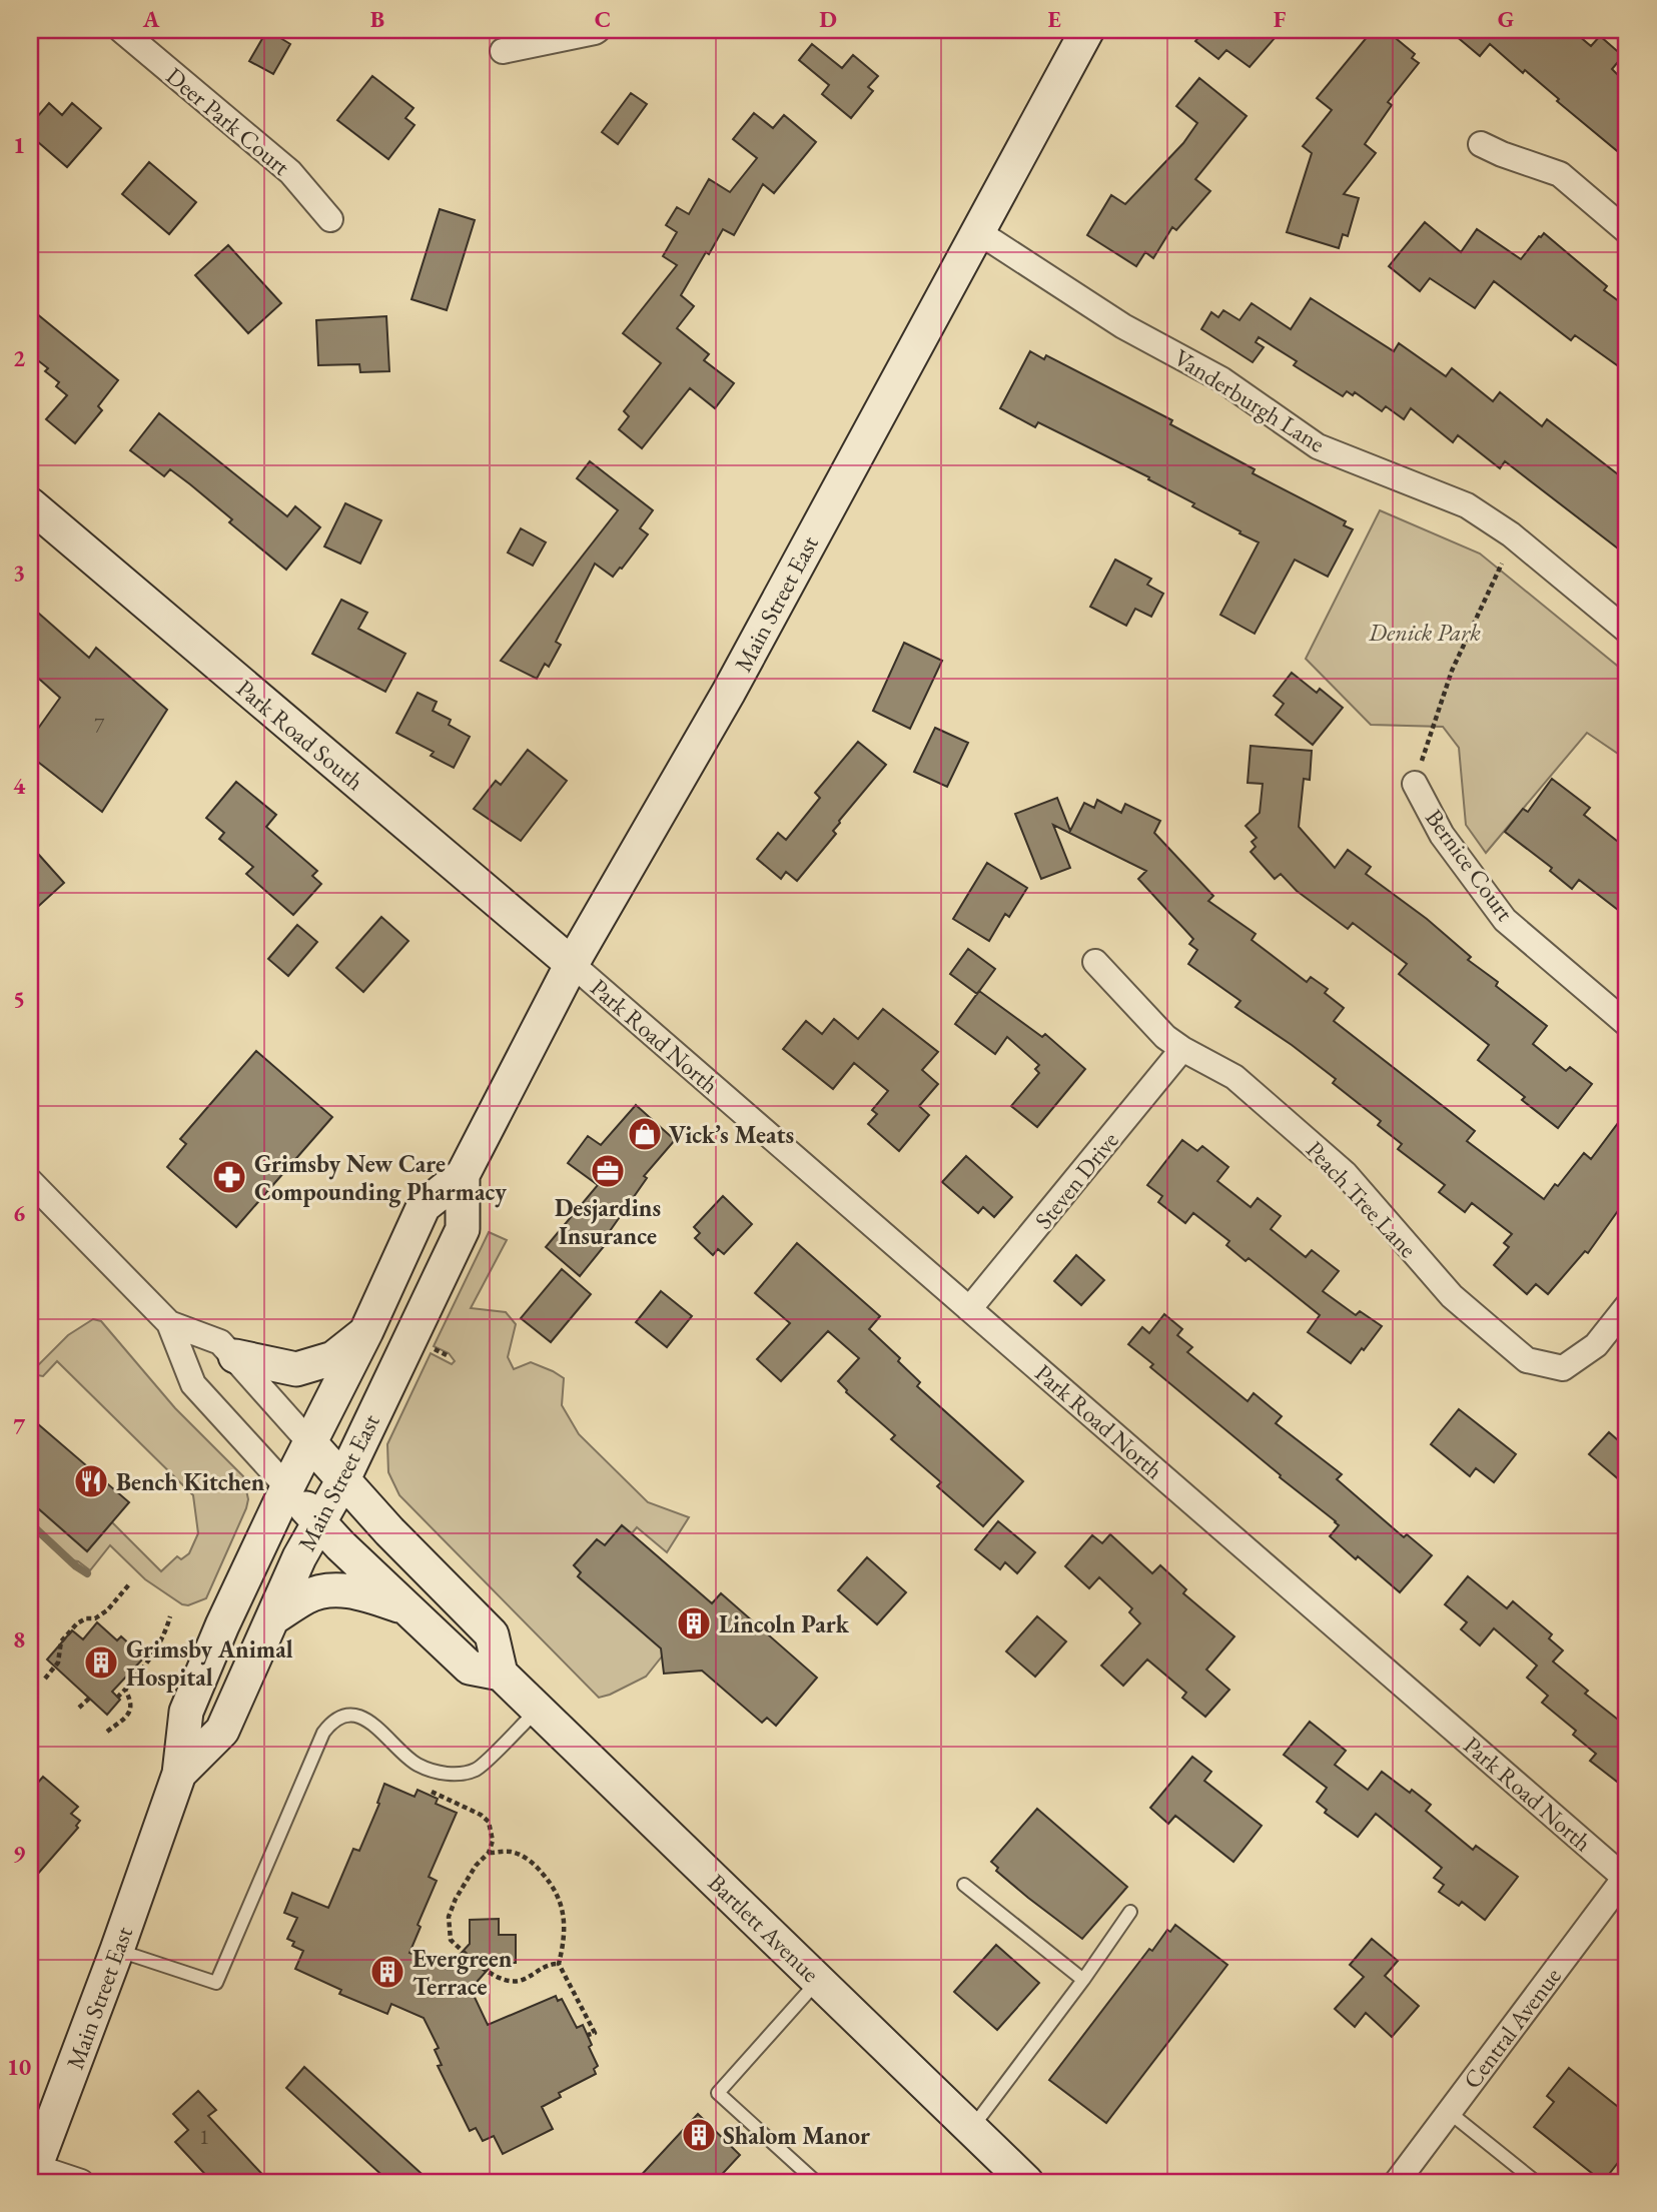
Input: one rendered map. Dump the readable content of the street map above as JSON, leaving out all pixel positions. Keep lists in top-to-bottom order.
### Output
{
  "streets": {
    "main road": ["Main Street East", "Park Road South", "Bartlett Avenue"],
    "street": [
      "Deer Park Court",
      "Vanderburgh Lane",
      "Bernice Court",
      "Park Road North",
      "Steven Drive",
      "Peach Tree Lane",
      "Central Avenue"
    ]
  },
  "crossings": [
    ["Vanderburgh Lane", "Main Street East"],
    ["Main Street East", "Park Road South"],
    ["Main Street East", "Park Road North"],
    ["Park Road South", "Park Road North"],
    ["Park Road North", "Steven Drive"],
    ["Park Road North", "Central Avenue"],
    ["Steven Drive", "Peach Tree Lane"]
  ],
  "parks": ["Denick Park"],
  "places": {
    "shop": ["Vick’s Meats"],
    "office": ["Desjardins Insurance"],
    "pharmacy": ["Grimsby New Care Compounding Pharmacy"],
    "restaurant": ["Bench Kitchen"],
    "building": [
      "Lincoln Park",
      "Grimsby Animal Hospital",
      "Evergreen Terrace",
      "Shalom Manor"
    ]
  },
  "house_numbers": ["7", "1"],
  "grid": {
    "columns": [
      "A",
      "B",
      "C",
      "D",
      "E",
      "F",
      "G"
    ],
    "rows": [
      "1",
      "2",
      "3",
      "4",
      "5",
      "6",
      "7",
      "8",
      "9",
      "10"
    ]
  }
}
